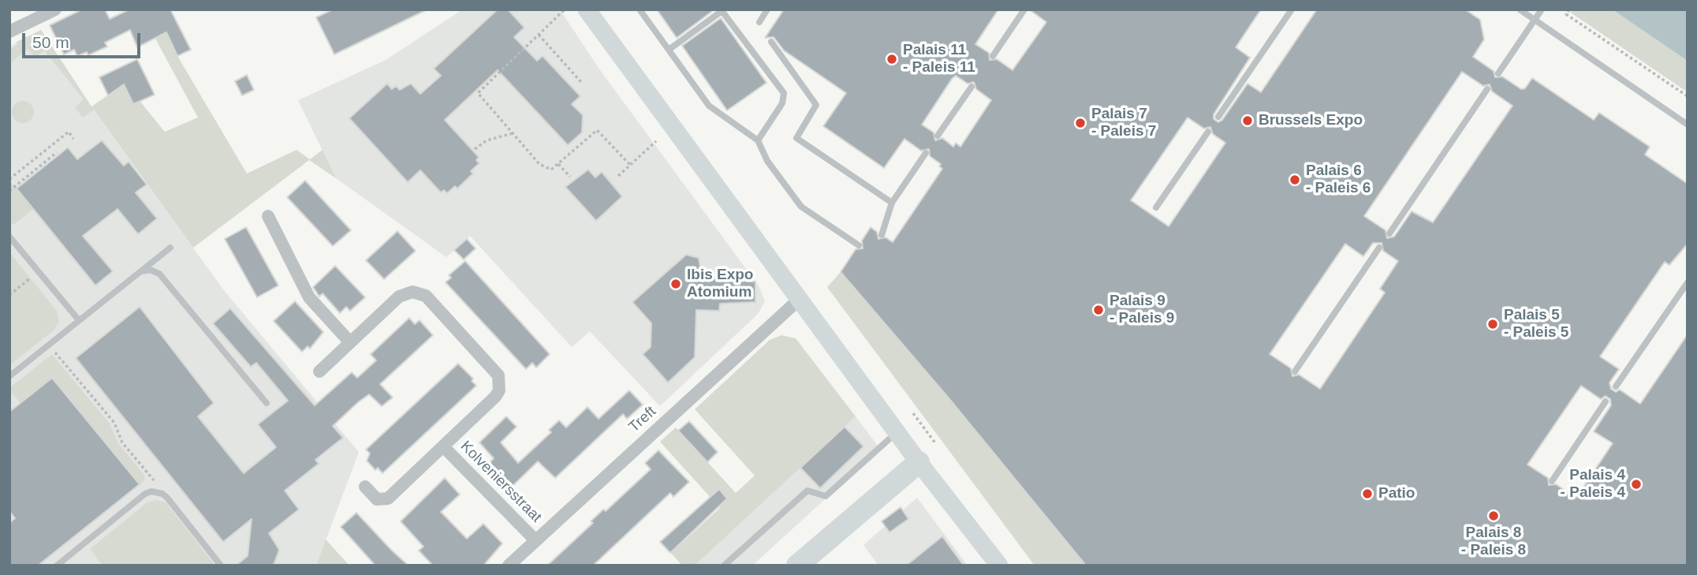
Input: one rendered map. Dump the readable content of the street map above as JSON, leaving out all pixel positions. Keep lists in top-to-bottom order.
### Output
{
  "streets": {
    "street": ["Treft", "Kolveniersstraat"]
  },
  "crossings": [
    ["Treft", "Kolveniersstraat"]
  ],
  "places": [
    "Palais 11 - Paleis 11",
    "Brussels Expo",
    "Palais 7 - Paleis 7",
    "Palais 6 - Paleis 6",
    "Ibis Expo Atomium",
    "Palais 9 - Paleis 9",
    "Palais 5 - Paleis 5",
    "Palais 4 - Paleis 4",
    "Patio",
    "Palais 8 - Paleis 8"
  ],
  "scale_bar": "50 m"
}
